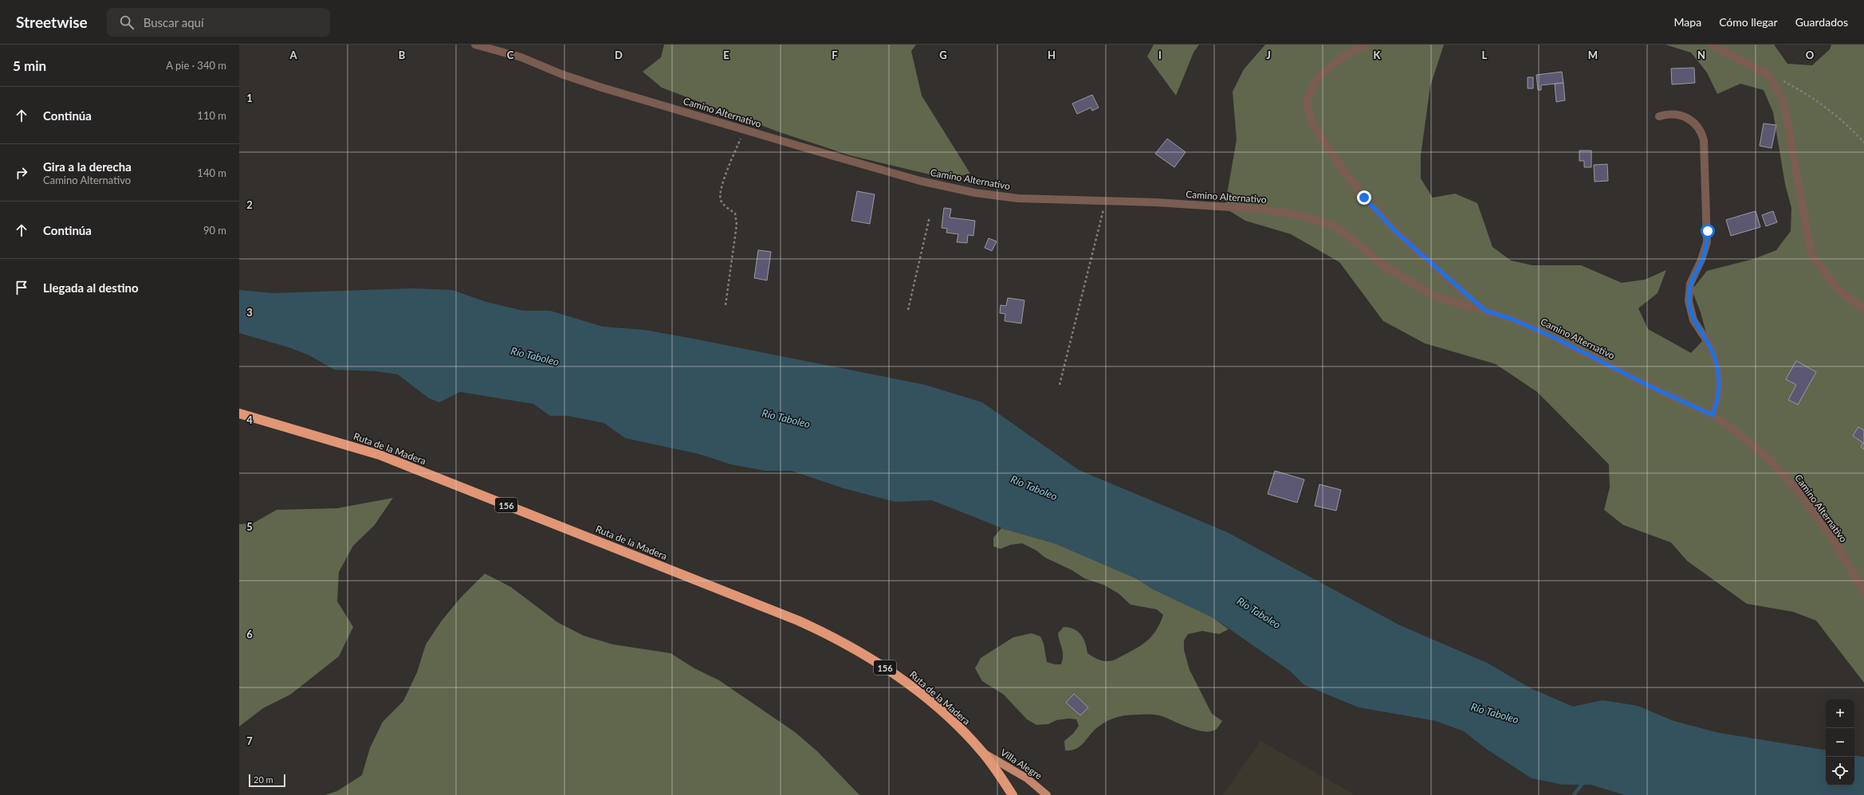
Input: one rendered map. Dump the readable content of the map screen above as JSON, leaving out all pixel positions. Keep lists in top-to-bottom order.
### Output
{
  "streets": {
    "highway": ["Ruta de la Madera", "156"],
    "main road": ["Villa Alegre"],
    "street": ["Camino Alternativo"]
  },
  "crossings": [
    ["Ruta de la Madera", "156"],
    ["Ruta de la Madera", "Villa Alegre"],
    ["156", "Villa Alegre"]
  ],
  "water": ["Río Taboleo"],
  "scale_bar": "20 m",
  "page": {
    "header": "Streetwise",
    "search": "Buscar aquí",
    "nav": ["Mapa", "Cómo llegar", "Guardados"],
    "heading": ["5 min", "A pie · 340 m"],
    "list": [
      ["Continúa", "110 m"],
      ["Gira a la derecha", "Camino Alternativo", "140 m"],
      ["Continúa", "90 m"],
      "Llegada al destino"
    ],
    "map_buttons": ["+", "−"],
    "scale": "20 m"
  },
  "grid": {
    "columns": [
      "A",
      "B",
      "C",
      "D",
      "E",
      "F",
      "G",
      "H",
      "I",
      "J",
      "K",
      "L",
      "M",
      "N",
      "O"
    ],
    "rows": [
      "1",
      "2",
      "3",
      "4",
      "5",
      "6",
      "7"
    ]
  }
}
